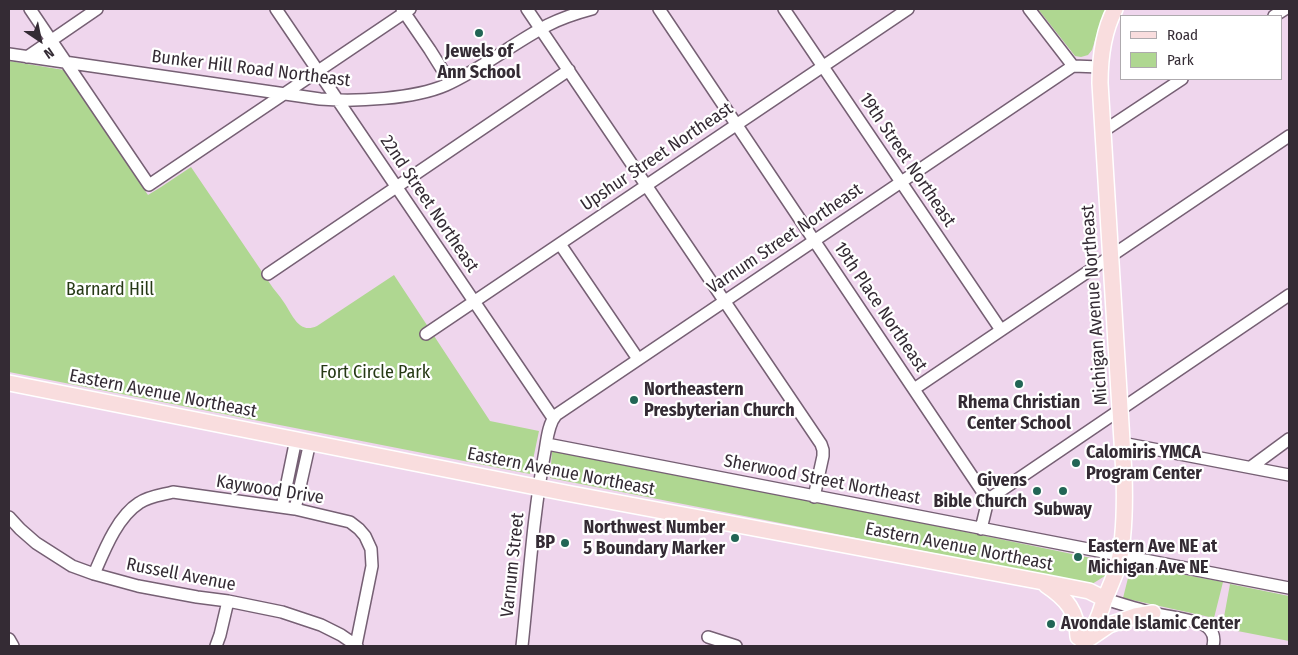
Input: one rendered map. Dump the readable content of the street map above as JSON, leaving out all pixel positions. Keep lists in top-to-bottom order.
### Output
{
  "streets": {
    "main road": ["Michigan Avenue Northeast", "Eastern Avenue Northeast"],
    "street": [
      "Bunker Hill Road Northeast",
      "Upshur Street Northeast",
      "19th Street Northeast",
      "22nd Street Northeast",
      "Varnum Street Northeast",
      "19th Place Northeast",
      "Sherwood Street Northeast",
      "Kaywood Drive",
      "Varnum Street",
      "Russell Avenue"
    ]
  },
  "crossings": [
    ["Bunker Hill Road Northeast", "22nd Street Northeast"],
    ["Upshur Street Northeast", "19th Street Northeast"],
    ["Upshur Street Northeast", "22nd Street Northeast"],
    ["Upshur Street Northeast", "19th Place Northeast"],
    ["19th Street Northeast", "Varnum Street Northeast"],
    ["22nd Street Northeast", "Varnum Street Northeast"],
    ["Varnum Street Northeast", "19th Place Northeast"],
    ["Michigan Avenue Northeast", "Eastern Avenue Northeast"],
    ["Michigan Avenue Northeast", "Sherwood Street Northeast"],
    ["Eastern Avenue Northeast", "Varnum Street"],
    ["Kaywood Drive", "Russell Avenue"]
  ],
  "parks": ["Barnard Hill", "Fort Circle Park"],
  "places": [
    "Jewels of Ann School",
    "Rhema Christian Center School",
    "Northeastern Presbyterian Church",
    "Calomiris YMCA Program Center",
    "Givens Bible Church",
    "Subway",
    "Northwest Number 5 Boundary Marker",
    "BP",
    "Eastern Ave NE at Michigan Ave NE",
    "Avondale Islamic Center"
  ],
  "legend": ["Road", "Park"],
  "north": "bottom right"
}
